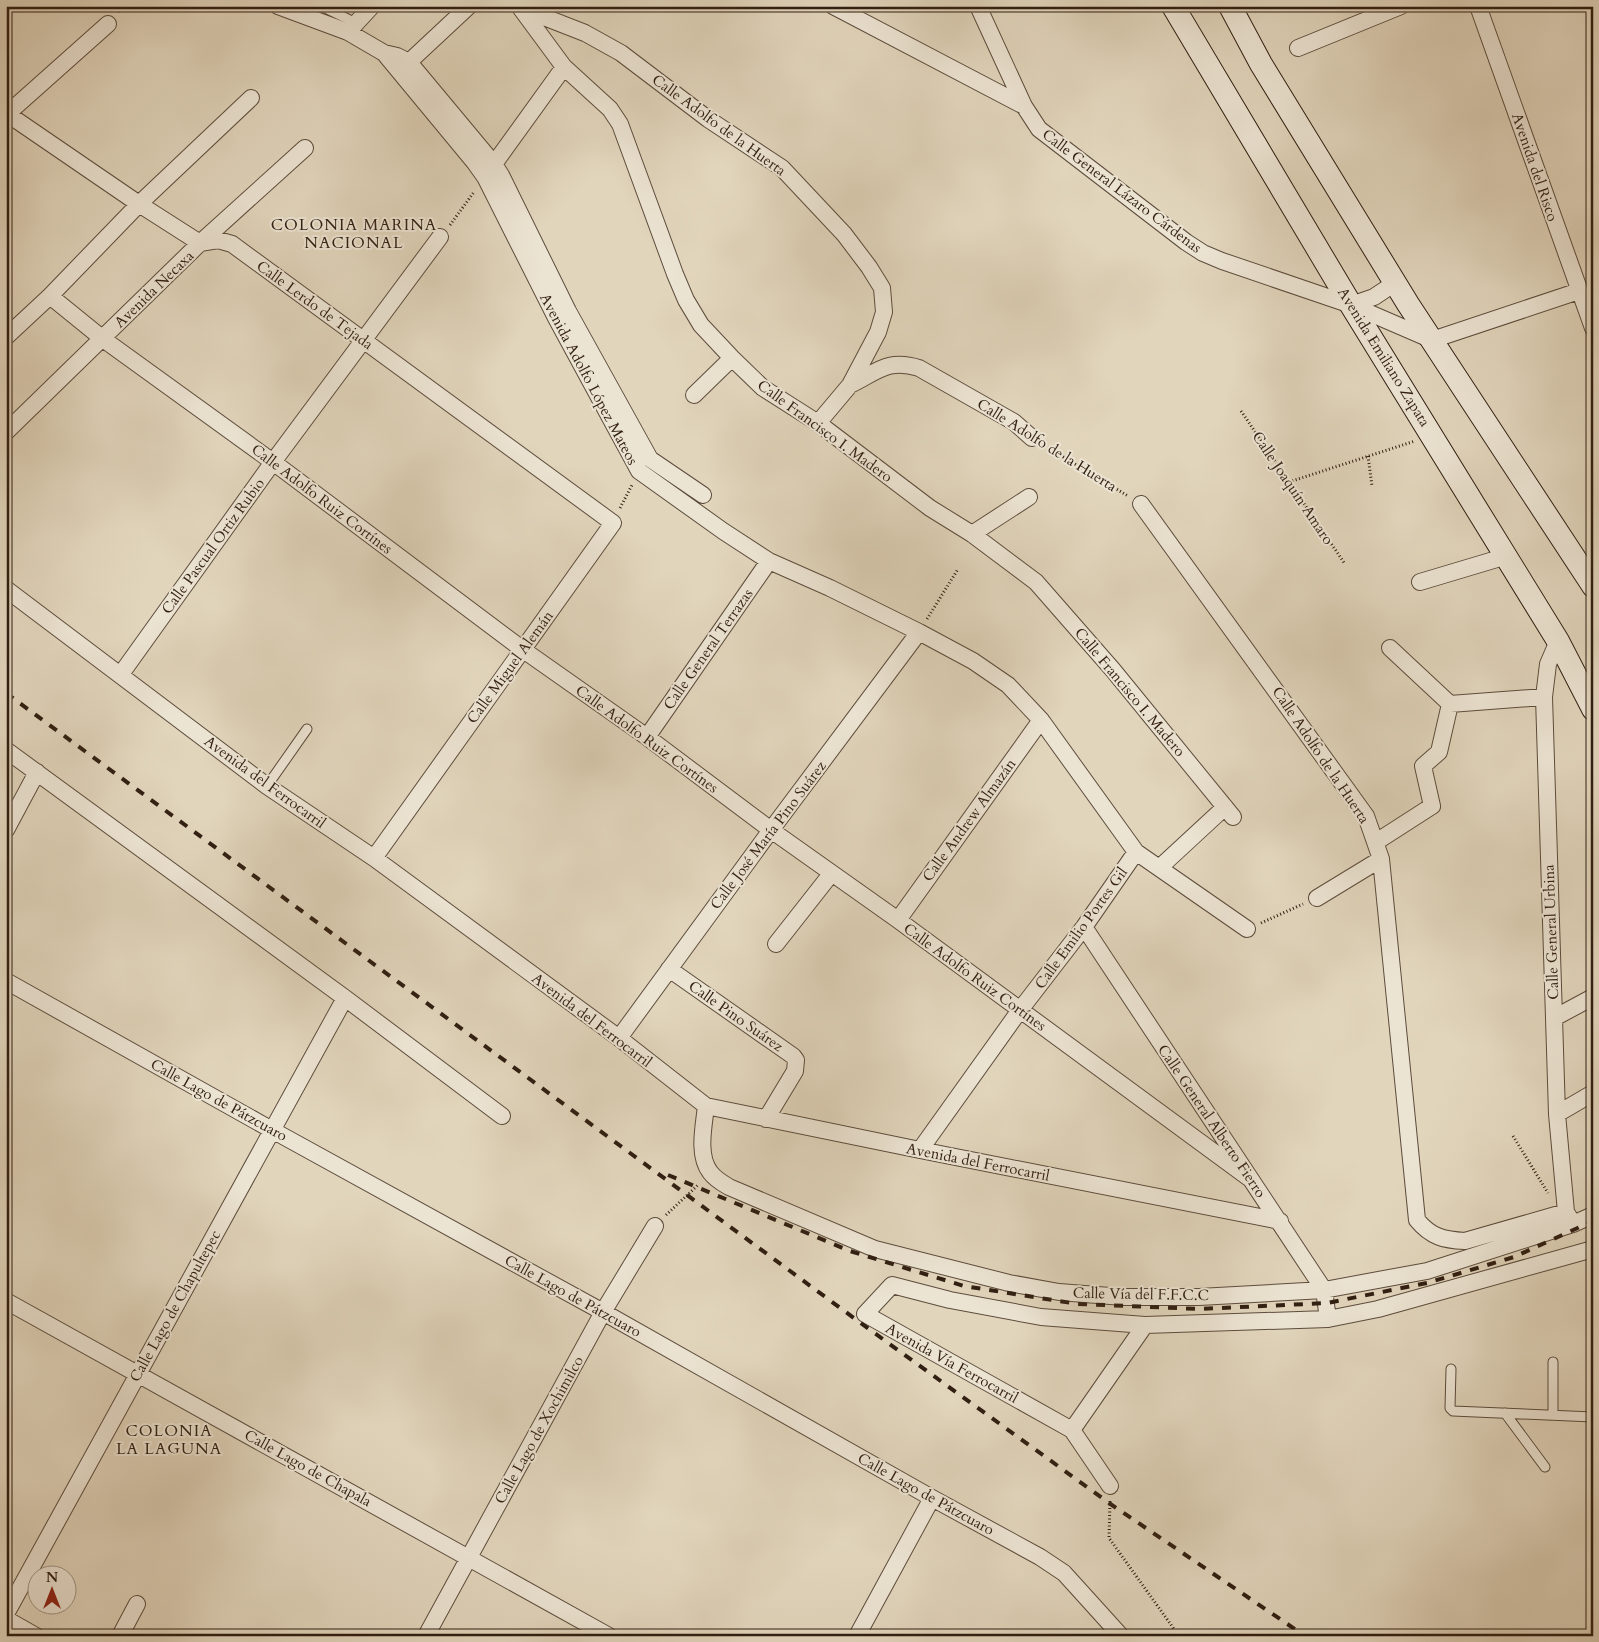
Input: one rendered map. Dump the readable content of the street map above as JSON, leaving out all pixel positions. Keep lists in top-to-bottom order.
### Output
{
  "streets": {
    "main road": ["Avenida Emiliano Zapata"],
    "street": [
      "Calle Adolfo de la Huerta",
      "Avenida del Risco",
      "Calle General Lázaro Cárdenas",
      "Avenida Necaxa",
      "Calle Lerdo de Tejada",
      "Avenida Adolfo López Mateos",
      "Calle Francisco I. Madero",
      "Calle Adolfo Ruiz Cortínes",
      "Calle Pascual Ortiz Rubio",
      "Calle General Terrazas",
      "Calle Miguel Alemán",
      "Avenida del Ferrocarril",
      "Calle Andrew Almazán",
      "Calle José María Pino Suárez",
      "Calle Emilio Portes Gil",
      "Calle General Urbina",
      "Calle Pino Suárez",
      "Calle Lago de Pátzcuaro",
      "Calle General Alberto Fierro",
      "Calle Vía del F.F.C.C",
      "Calle Lago de Chapultepec",
      "Avenida Vía Ferrocarril",
      "Calle Lago de Xochimilco",
      "Calle Lago de Chapala"
    ],
    "path": ["Calle Joaquín Amaro"]
  },
  "crossings": [
    ["Calle Adolfo de la Huerta", "Calle Francisco I. Madero"],
    ["Calle Adolfo de la Huerta", "Calle General Urbina"],
    ["Calle Adolfo de la Huerta", "Calle Vía del F.F.C.C"],
    ["Calle General Lázaro Cárdenas", "Avenida Emiliano Zapata"],
    ["Avenida Necaxa", "Calle Lerdo de Tejada"],
    ["Avenida Necaxa", "Calle Adolfo Ruiz Cortínes"],
    ["Calle Lerdo de Tejada", "Calle Pascual Ortiz Rubio"],
    ["Calle Lerdo de Tejada", "Calle Miguel Alemán"],
    ["Avenida Emiliano Zapata", "Calle General Urbina"],
    ["Avenida Adolfo López Mateos", "Calle Francisco I. Madero"],
    ["Avenida Adolfo López Mateos", "Calle General Terrazas"],
    ["Avenida Adolfo López Mateos", "Calle Andrew Almazán"],
    ["Avenida Adolfo López Mateos", "Calle José María Pino Suárez"],
    ["Avenida Adolfo López Mateos", "Calle Emilio Portes Gil"],
    ["Calle Adolfo Ruiz Cortínes", "Calle Pascual Ortiz Rubio"],
    ["Calle Adolfo Ruiz Cortínes", "Calle General Terrazas"],
    ["Calle Adolfo Ruiz Cortínes", "Calle Miguel Alemán"],
    ["Calle Adolfo Ruiz Cortínes", "Calle Andrew Almazán"],
    ["Calle Adolfo Ruiz Cortínes", "Calle José María Pino Suárez"],
    ["Calle Adolfo Ruiz Cortínes", "Calle Emilio Portes Gil"],
    ["Calle Adolfo Ruiz Cortínes", "Calle General Alberto Fierro"],
    ["Calle Pascual Ortiz Rubio", "Avenida del Ferrocarril"],
    ["Calle Miguel Alemán", "Avenida del Ferrocarril"],
    ["Avenida del Ferrocarril", "Calle José María Pino Suárez"],
    ["Avenida del Ferrocarril", "Calle Emilio Portes Gil"],
    ["Avenida del Ferrocarril", "Calle Pino Suárez"],
    ["Avenida del Ferrocarril", "Calle General Alberto Fierro"],
    ["Calle José María Pino Suárez", "Calle Pino Suárez"],
    ["Calle Emilio Portes Gil", "Calle General Alberto Fierro"],
    ["Calle General Urbina", "Calle Vía del F.F.C.C"],
    ["Calle Lago de Pátzcuaro", "Calle Lago de Chapultepec"],
    ["Calle Lago de Pátzcuaro", "Calle Lago de Xochimilco"],
    ["Calle General Alberto Fierro", "Calle Vía del F.F.C.C"],
    ["Calle Vía del F.F.C.C", "Avenida Vía Ferrocarril"],
    ["Calle Lago de Chapultepec", "Calle Lago de Chapala"],
    ["Calle Lago de Xochimilco", "Calle Lago de Chapala"]
  ],
  "districts": ["COLONIA MARINA NACIONAL", "COLONIA LA LAGUNA"],
  "north": "top"
}
